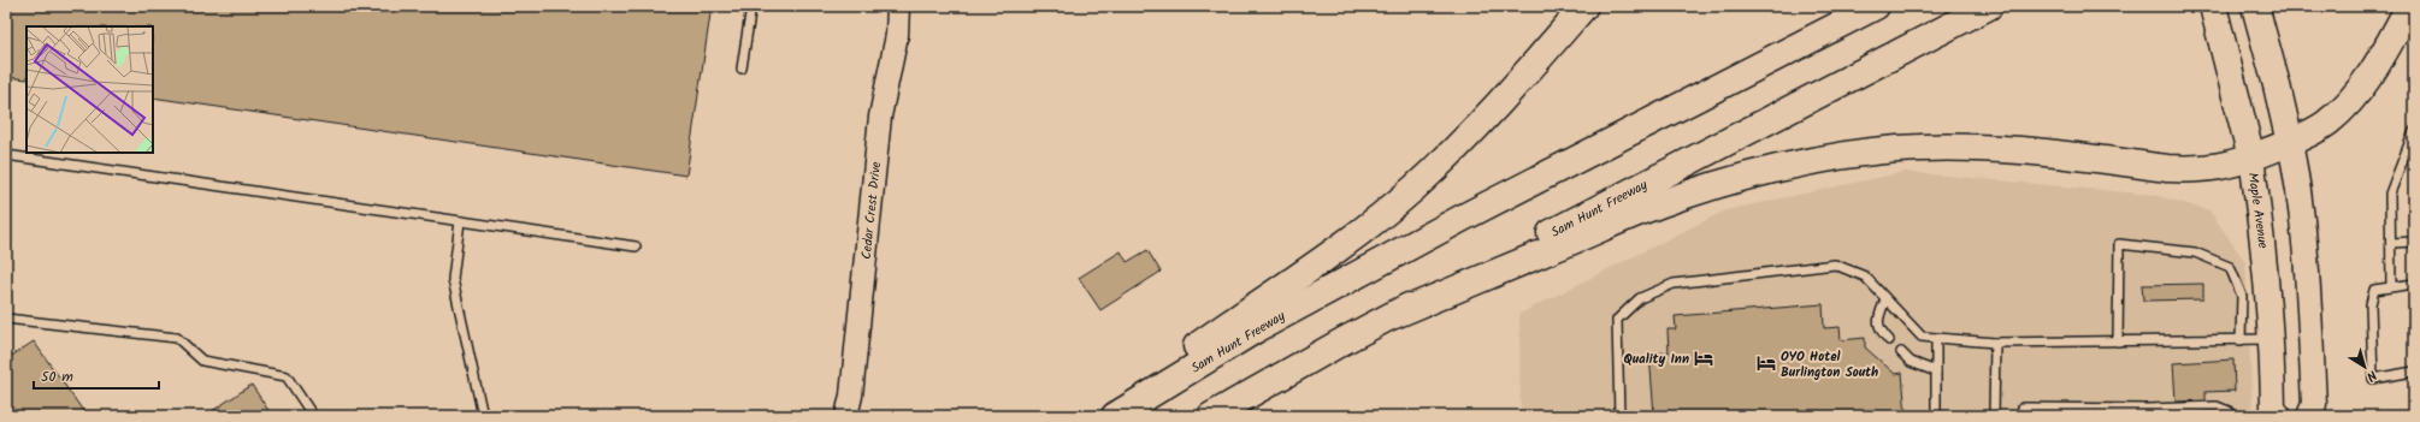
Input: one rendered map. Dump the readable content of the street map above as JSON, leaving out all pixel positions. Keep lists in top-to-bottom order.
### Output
{
  "streets": {
    "main road": ["Sam Hunt Freeway", "Maple Avenue"],
    "street": ["Cedar Crest Drive"]
  },
  "places": {
    "hotel": ["Quality Inn", "OYO Hotel Burlington South"]
  },
  "scale_bar": "50 m",
  "north": "bottom right"
}
